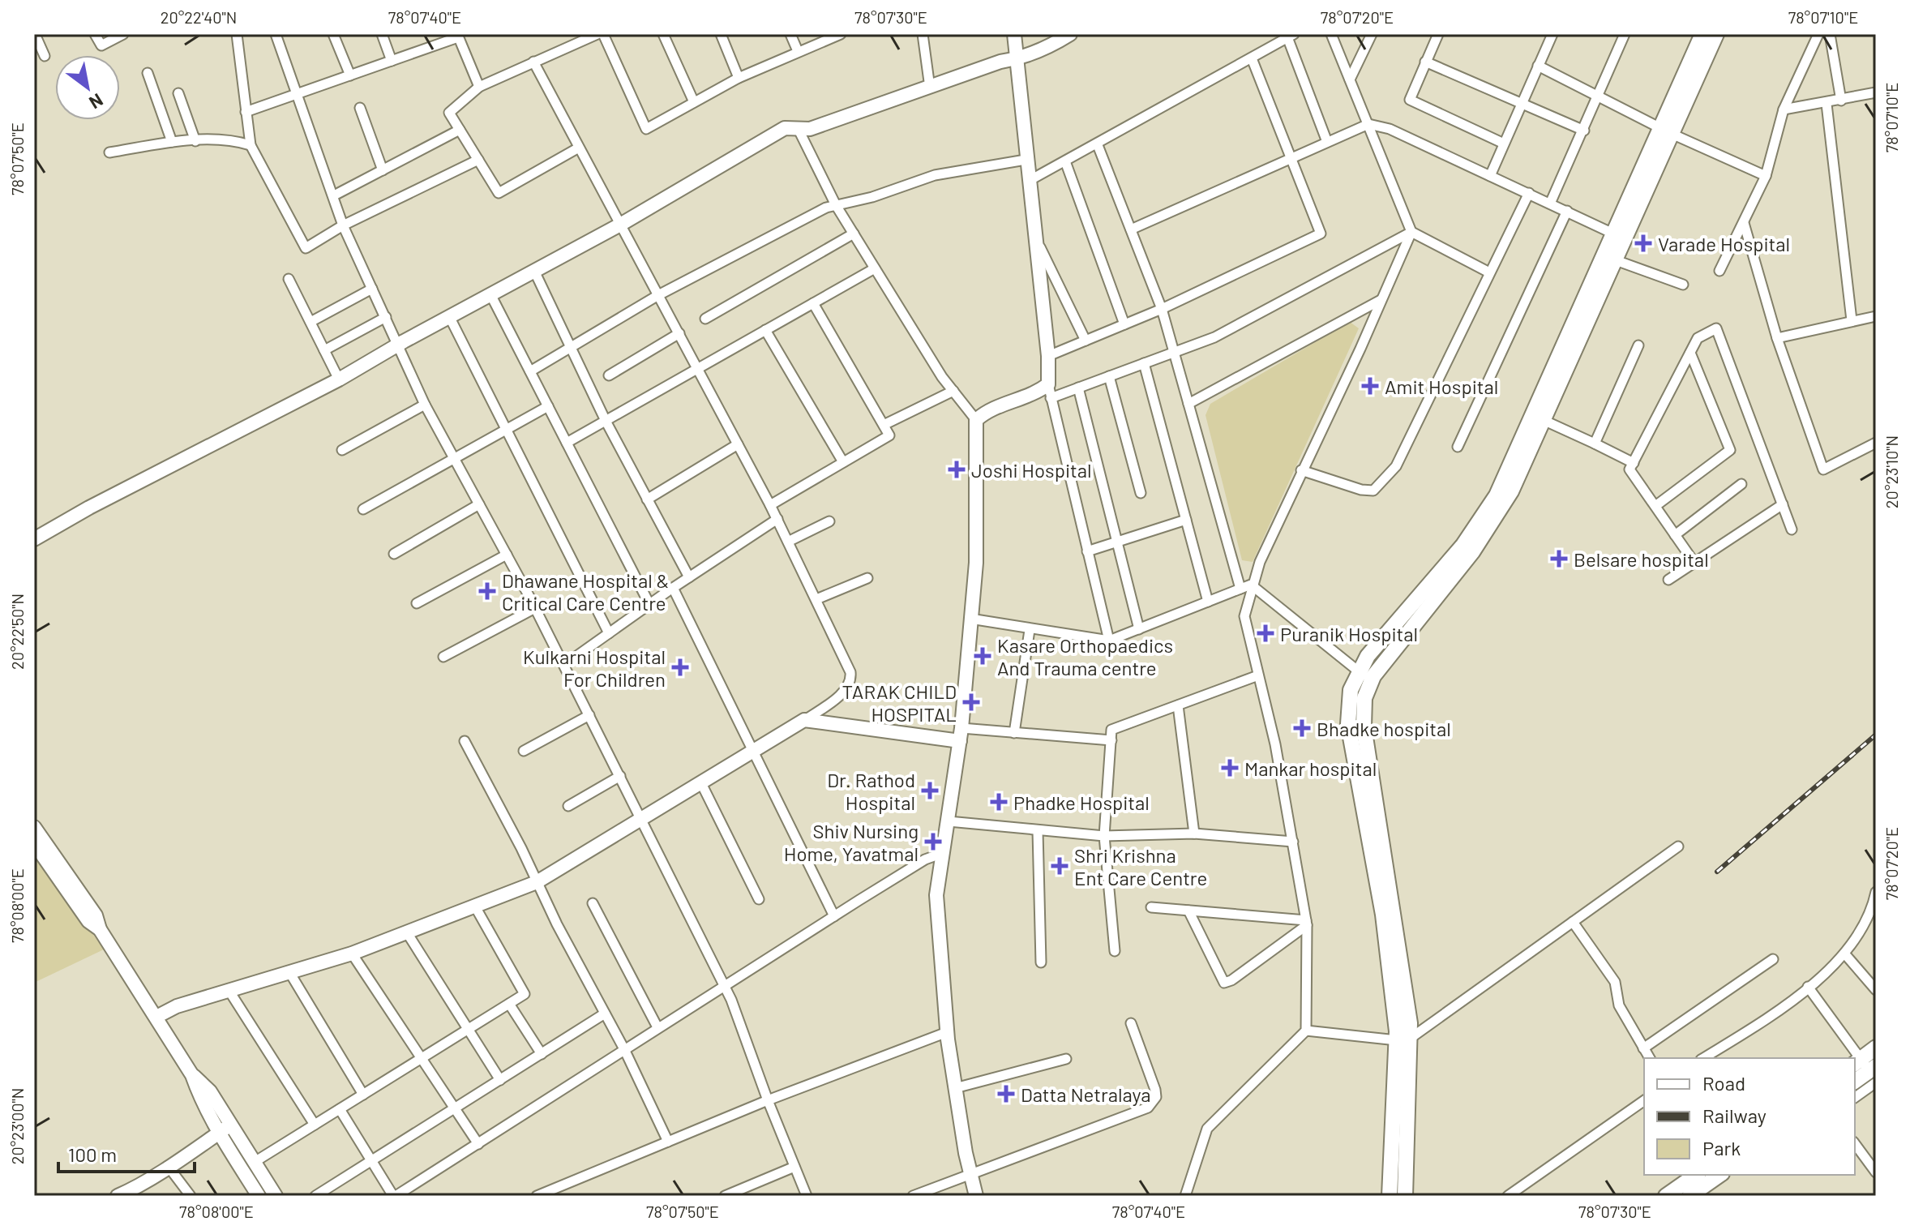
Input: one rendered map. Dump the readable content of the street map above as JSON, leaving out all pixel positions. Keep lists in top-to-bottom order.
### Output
{
  "places": {
    "health": [
      "Varade Hospital",
      "Amit Hospital",
      "Joshi Hospital",
      "Belsare hospital",
      "Dhawane Hospital & Critical Care Centre",
      "Puranik Hospital",
      "Kasare Orthopaedics And Trauma centre",
      "Kulkarni Hospital For Children",
      "TARAK CHILD HOSPITAL",
      "Bhadke hospital",
      "Mankar hospital",
      "Dr. Rathod Hospital",
      "Phadke Hospital",
      "Shiv Nursing Home, Yavatmal",
      "Shri Krishna Ent Care Centre",
      "Datta Netralaya"
    ]
  },
  "legend": ["Road", "Railway", "Park"],
  "scale_bar": "100 m",
  "north": "bottom right",
  "coordinates": [
    "20°22'40\"N",
    "78°07'40\"E",
    "78°07'30\"E",
    "78°07'20\"E",
    "78°07'10\"E",
    "78°07'50\"E",
    "20°23'10\"N",
    "20°22'50\"N",
    "78°08'00\"E",
    "20°23'00\"N"
  ]
}
